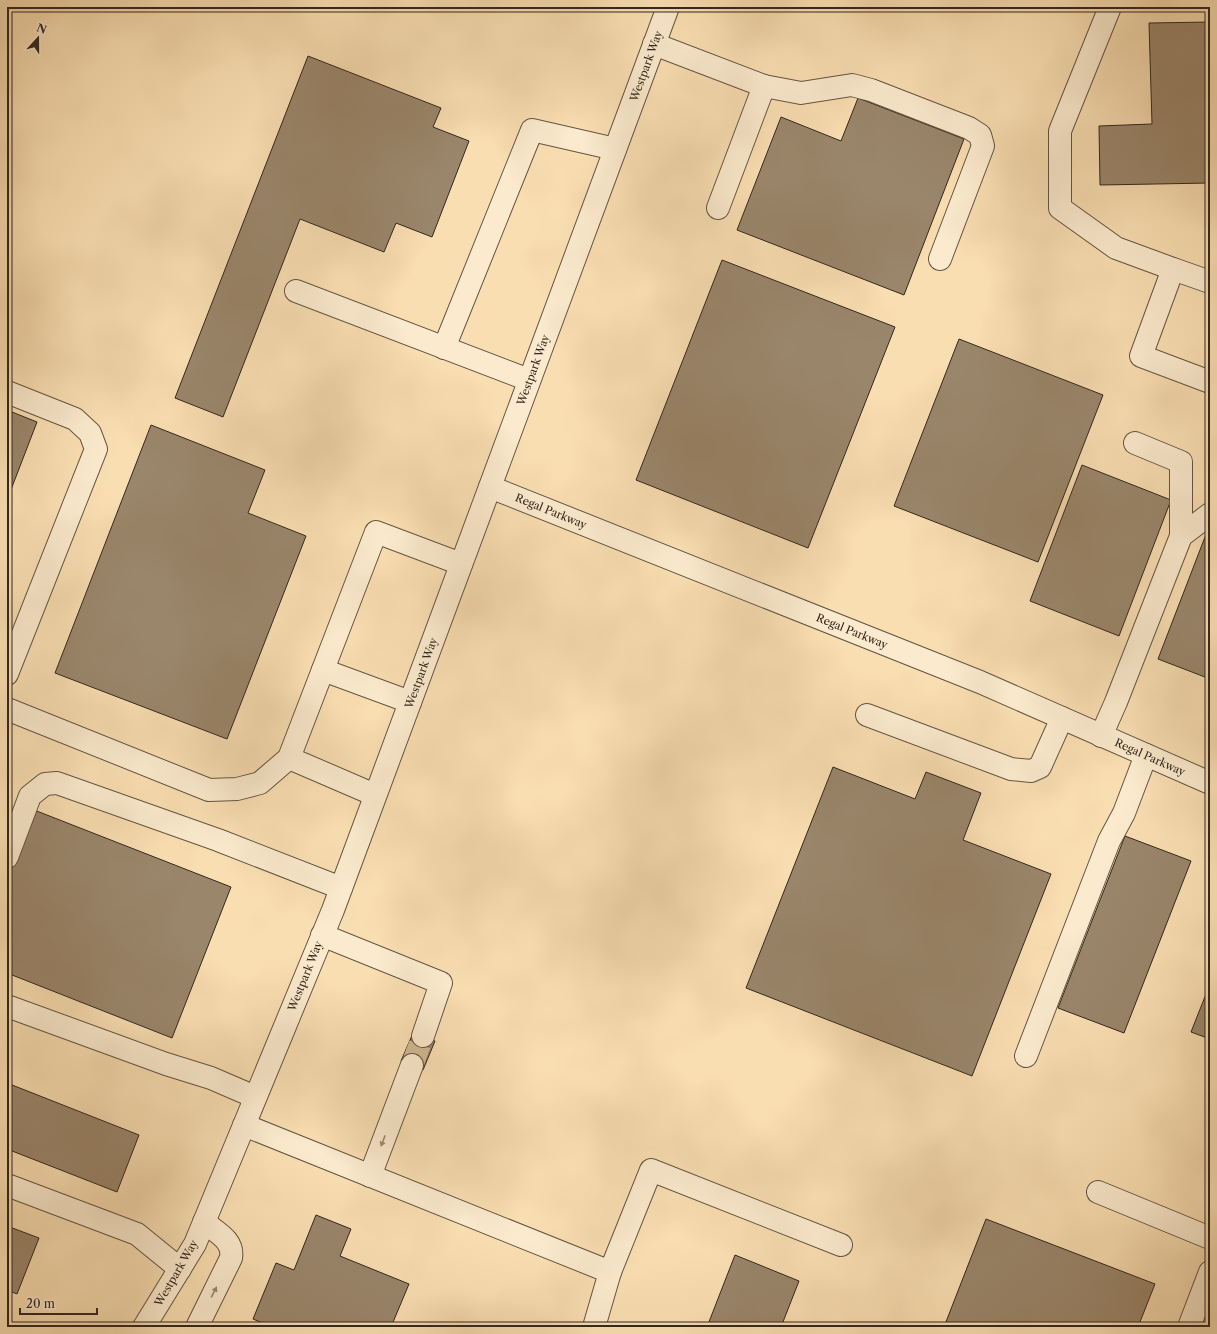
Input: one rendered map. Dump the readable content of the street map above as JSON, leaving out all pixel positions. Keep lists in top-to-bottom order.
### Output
{
  "streets": {
    "street": ["Westpark Way", "Regal Parkway"]
  },
  "crossings": [
    ["Westpark Way", "Regal Parkway"]
  ],
  "scale_bar": "20 m",
  "north": "top"
}
